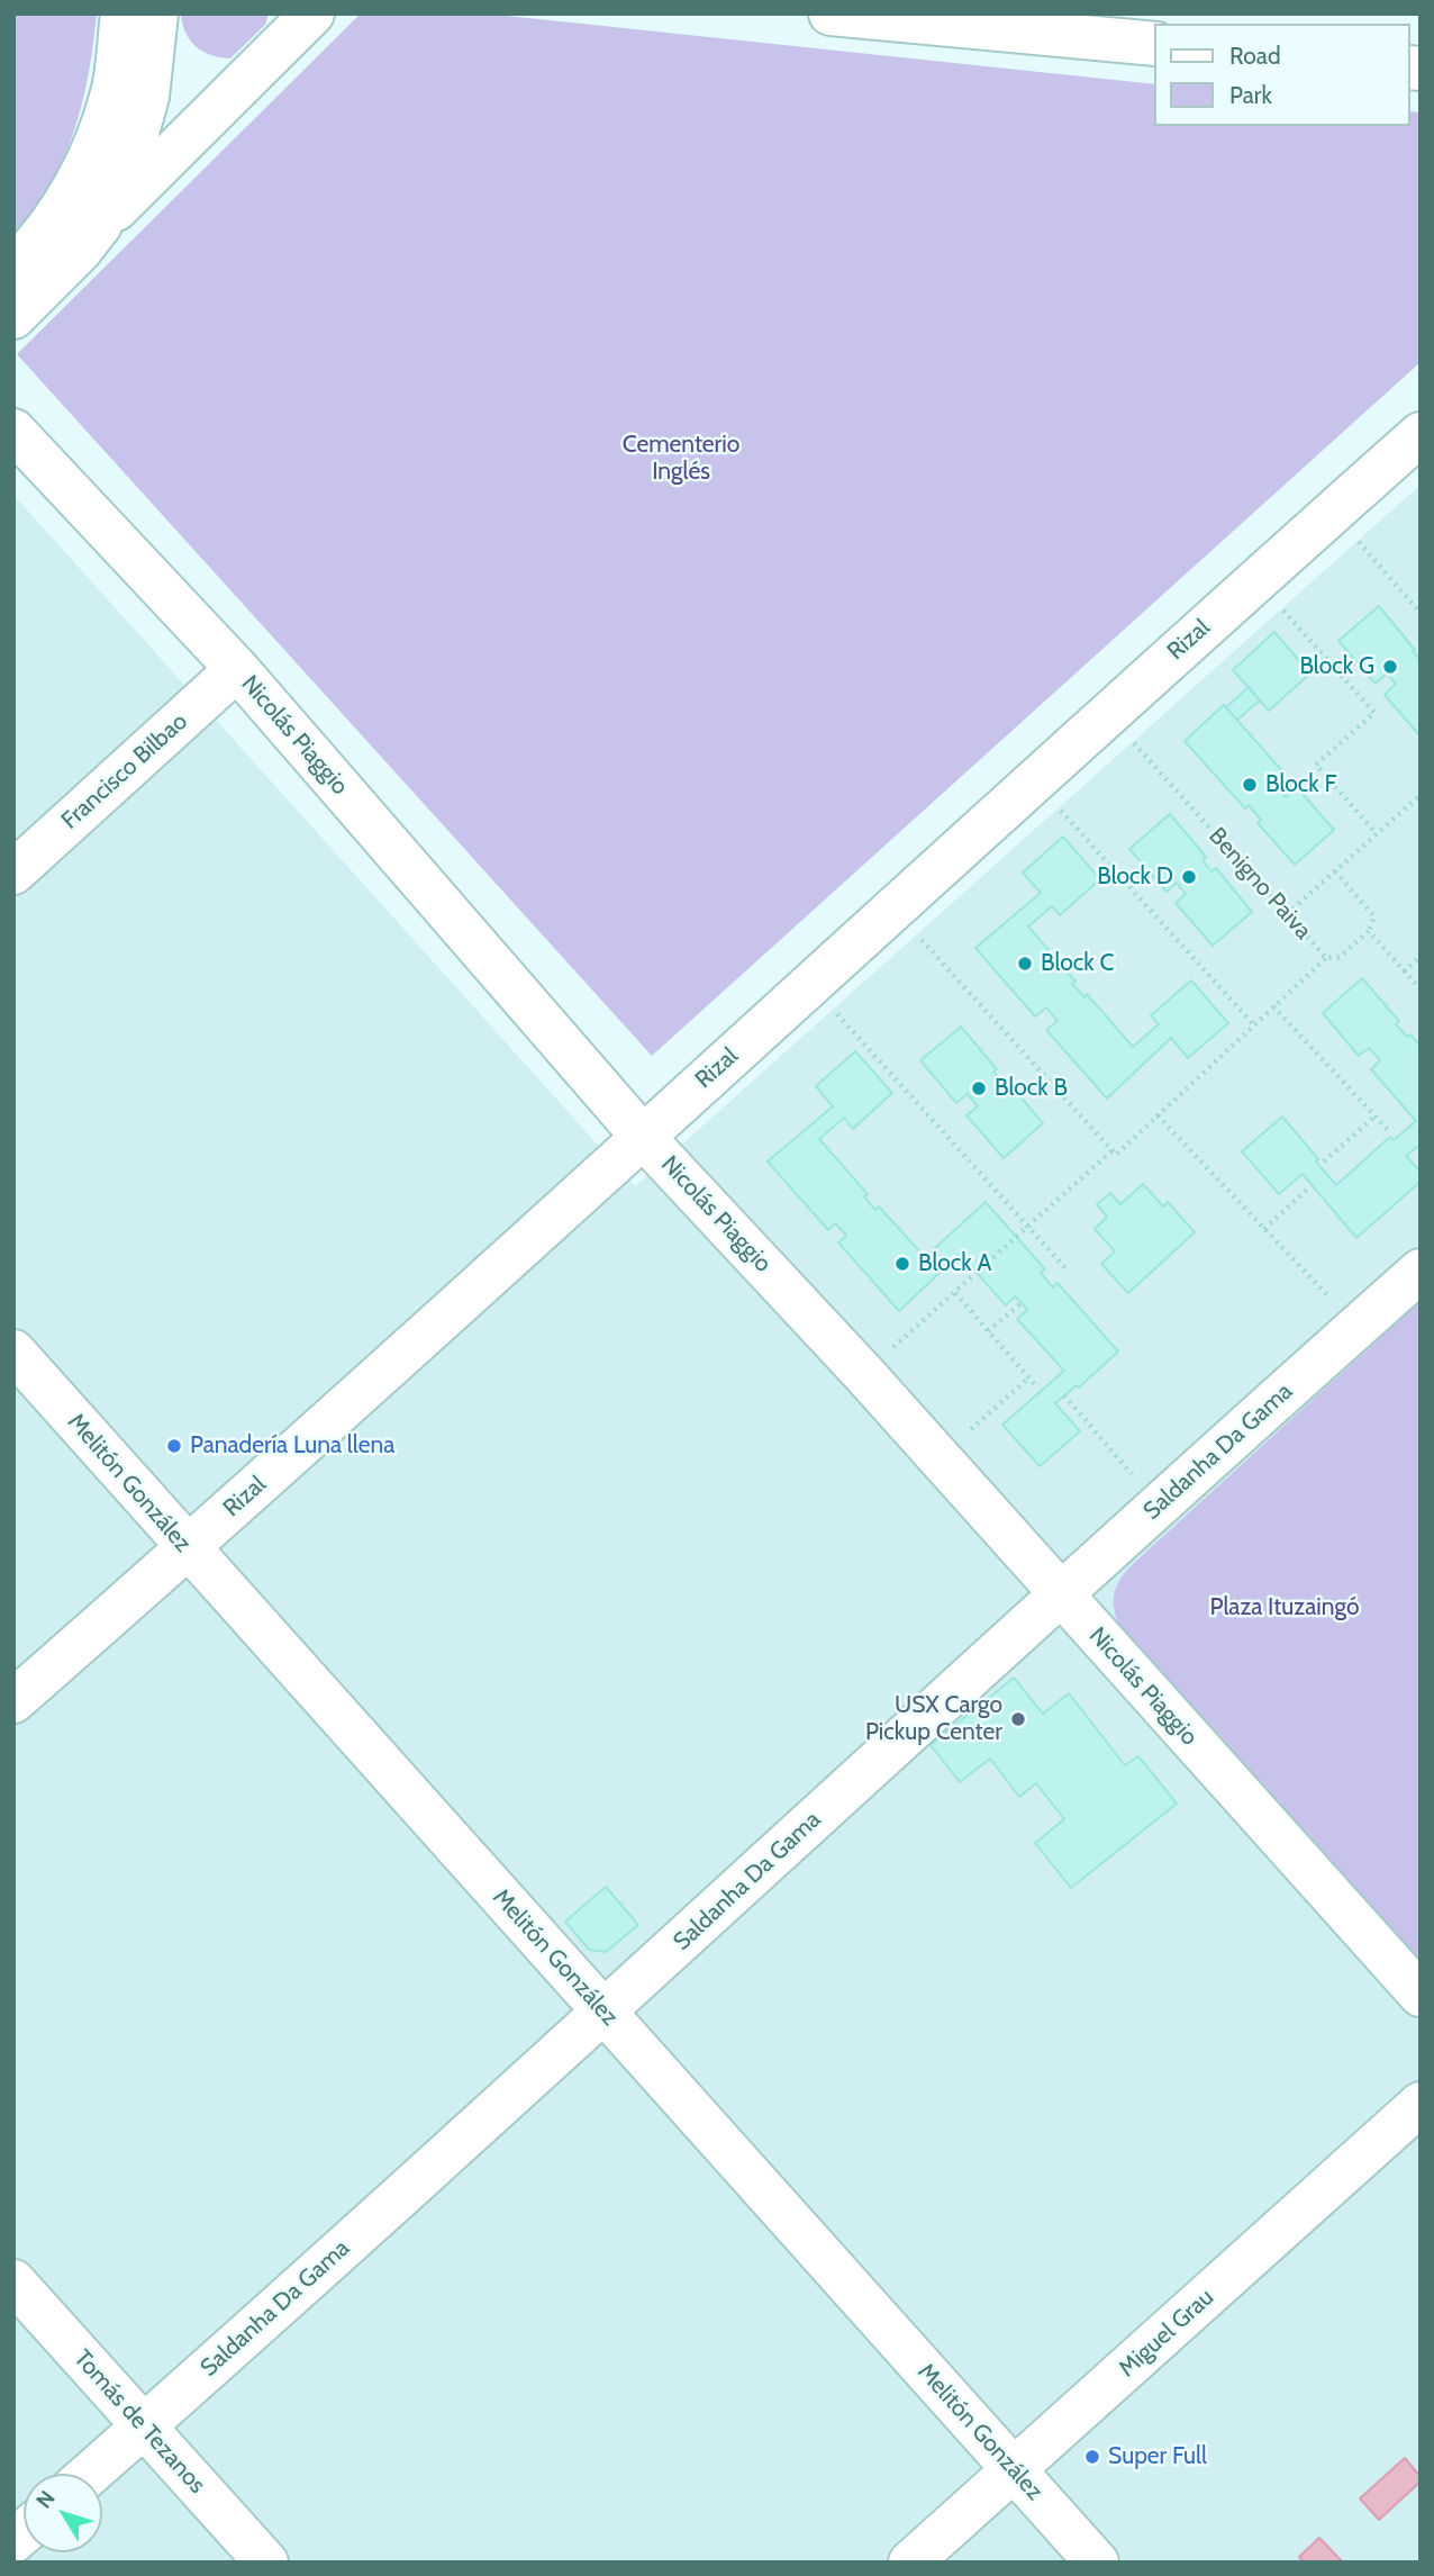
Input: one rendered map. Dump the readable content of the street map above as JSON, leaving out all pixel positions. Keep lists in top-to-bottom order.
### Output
{
  "streets": {
    "street": [
      "Rizal",
      "Nicolás Piaggio",
      "Francisco Bilbao",
      "Saldanha Da Gama",
      "Melitón González",
      "Miguel Grau",
      "Tomás de Tezanos"
    ],
    "path": ["Benigno Paiva"]
  },
  "crossings": [
    ["Rizal", "Nicolás Piaggio"],
    ["Rizal", "Benigno Paiva"],
    ["Rizal", "Melitón González"],
    ["Nicolás Piaggio", "Francisco Bilbao"],
    ["Nicolás Piaggio", "Saldanha Da Gama"],
    ["Saldanha Da Gama", "Melitón González"],
    ["Saldanha Da Gama", "Tomás de Tezanos"],
    ["Melitón González", "Miguel Grau"]
  ],
  "parks": ["Cementerio Inglés", "Plaza Ituzaingó"],
  "places": [
    "Block G",
    "Block F",
    "Block D",
    "Block C",
    "Block B",
    "Block A",
    "Panadería Luna llena",
    "USX Cargo Pickup Center",
    "Super Full"
  ],
  "legend": ["Road", "Park"],
  "north": "top left"
}
